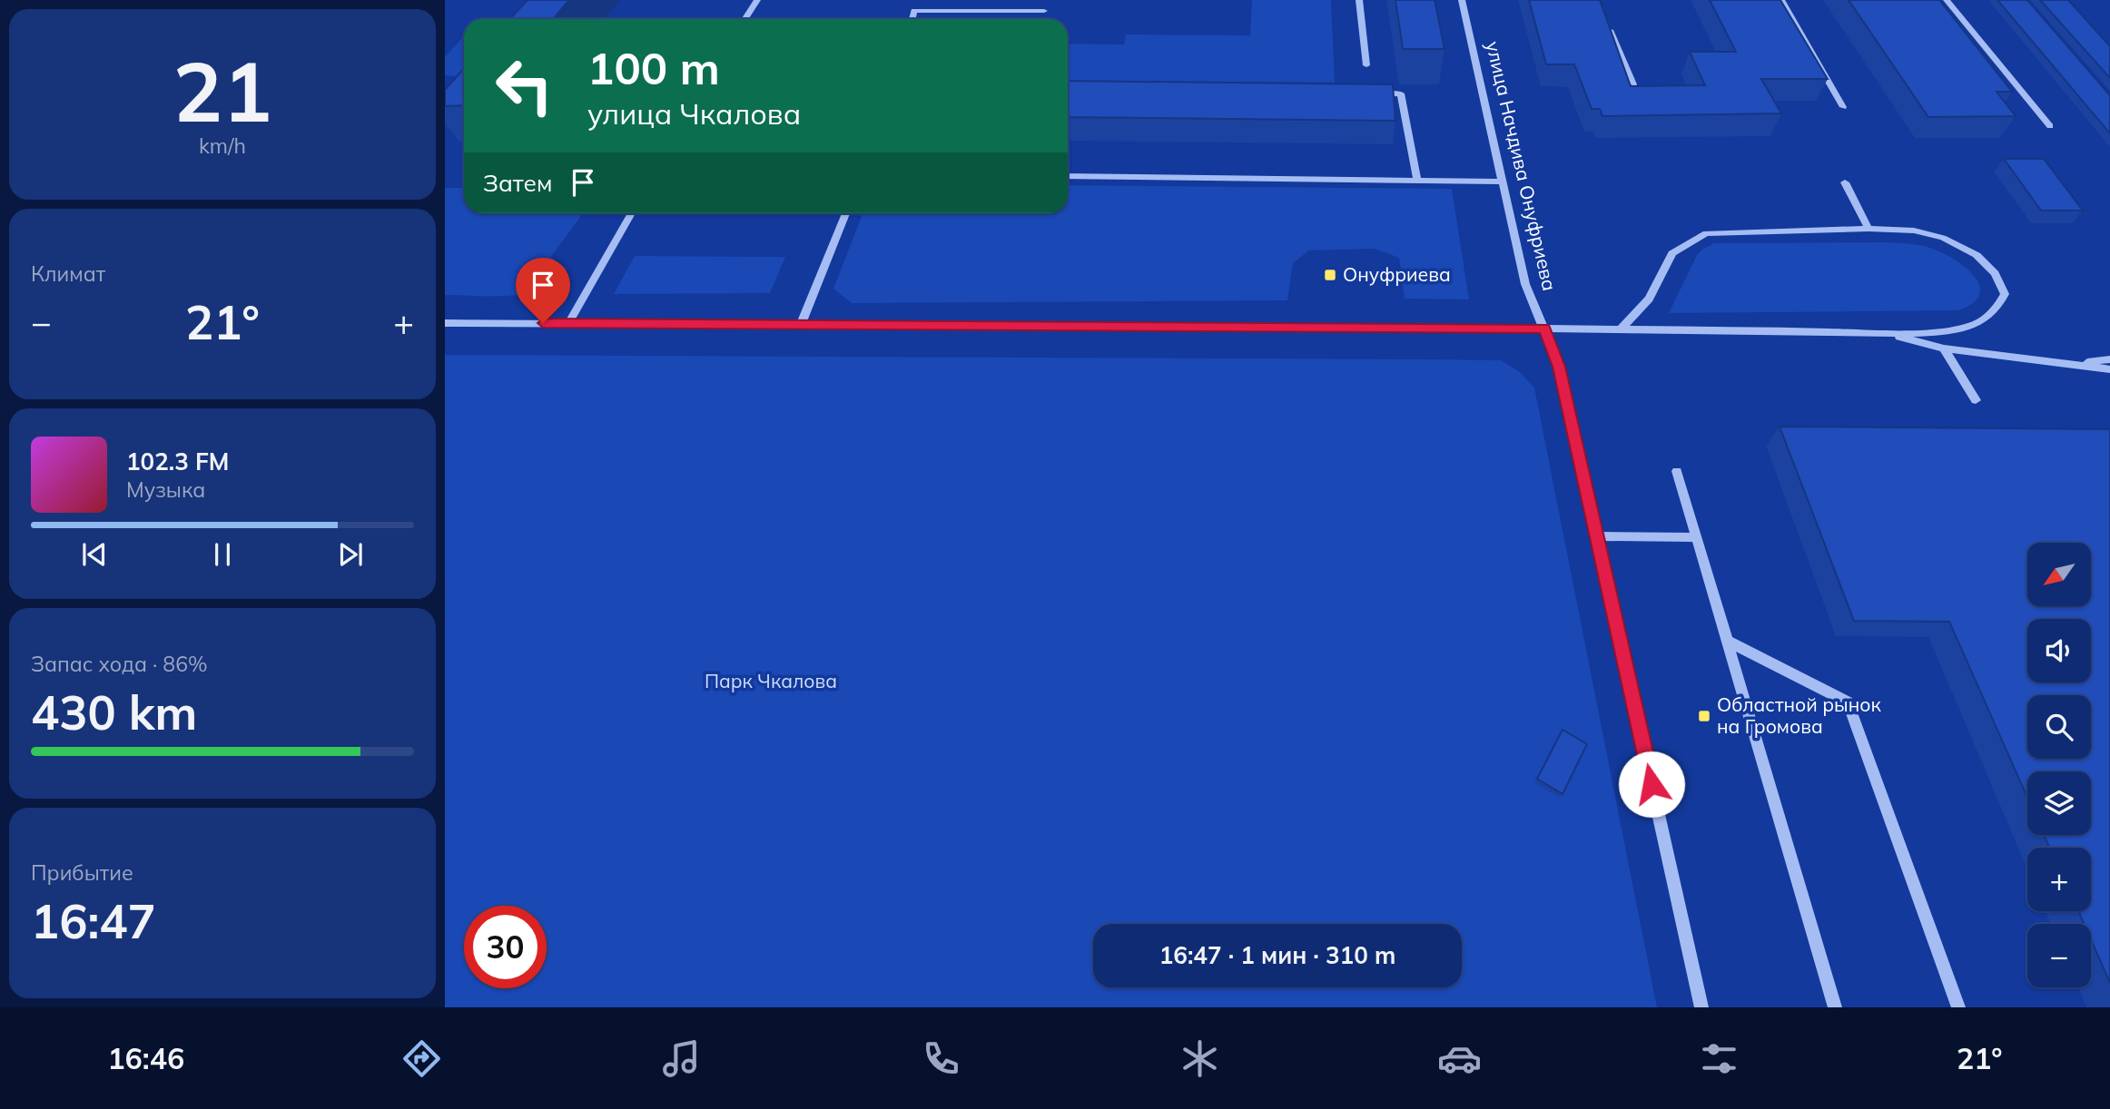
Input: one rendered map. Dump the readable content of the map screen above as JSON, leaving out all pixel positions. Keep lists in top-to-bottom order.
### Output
{
  "streets": {
    "street": ["улица Начдива Онуфриева"]
  },
  "parks": ["Парк Чкалова"],
  "places": {
    "transit": ["Онуфриева", "Областной рынок на Громова"]
  },
  "north": "bottom left",
  "page": {
    "tile": [
      ["21", "km/h"],
      "Климат",
      ["Запас хода · 86%", "430 km"],
      ["Прибытие", "16:47"]
    ],
    "turn": ["100 m", "улица Чкалова"],
    "then": "Затем",
    "heat": ["−", "21°", "+"],
    "song": ["102.3 FM", "Музыка"],
    "map_buttons": ["+", "−"],
    "limit": "30",
    "trip": "16:47 · 1 мин · 310 m",
    "tabs": ["16:46", "21°"]
  }
}
